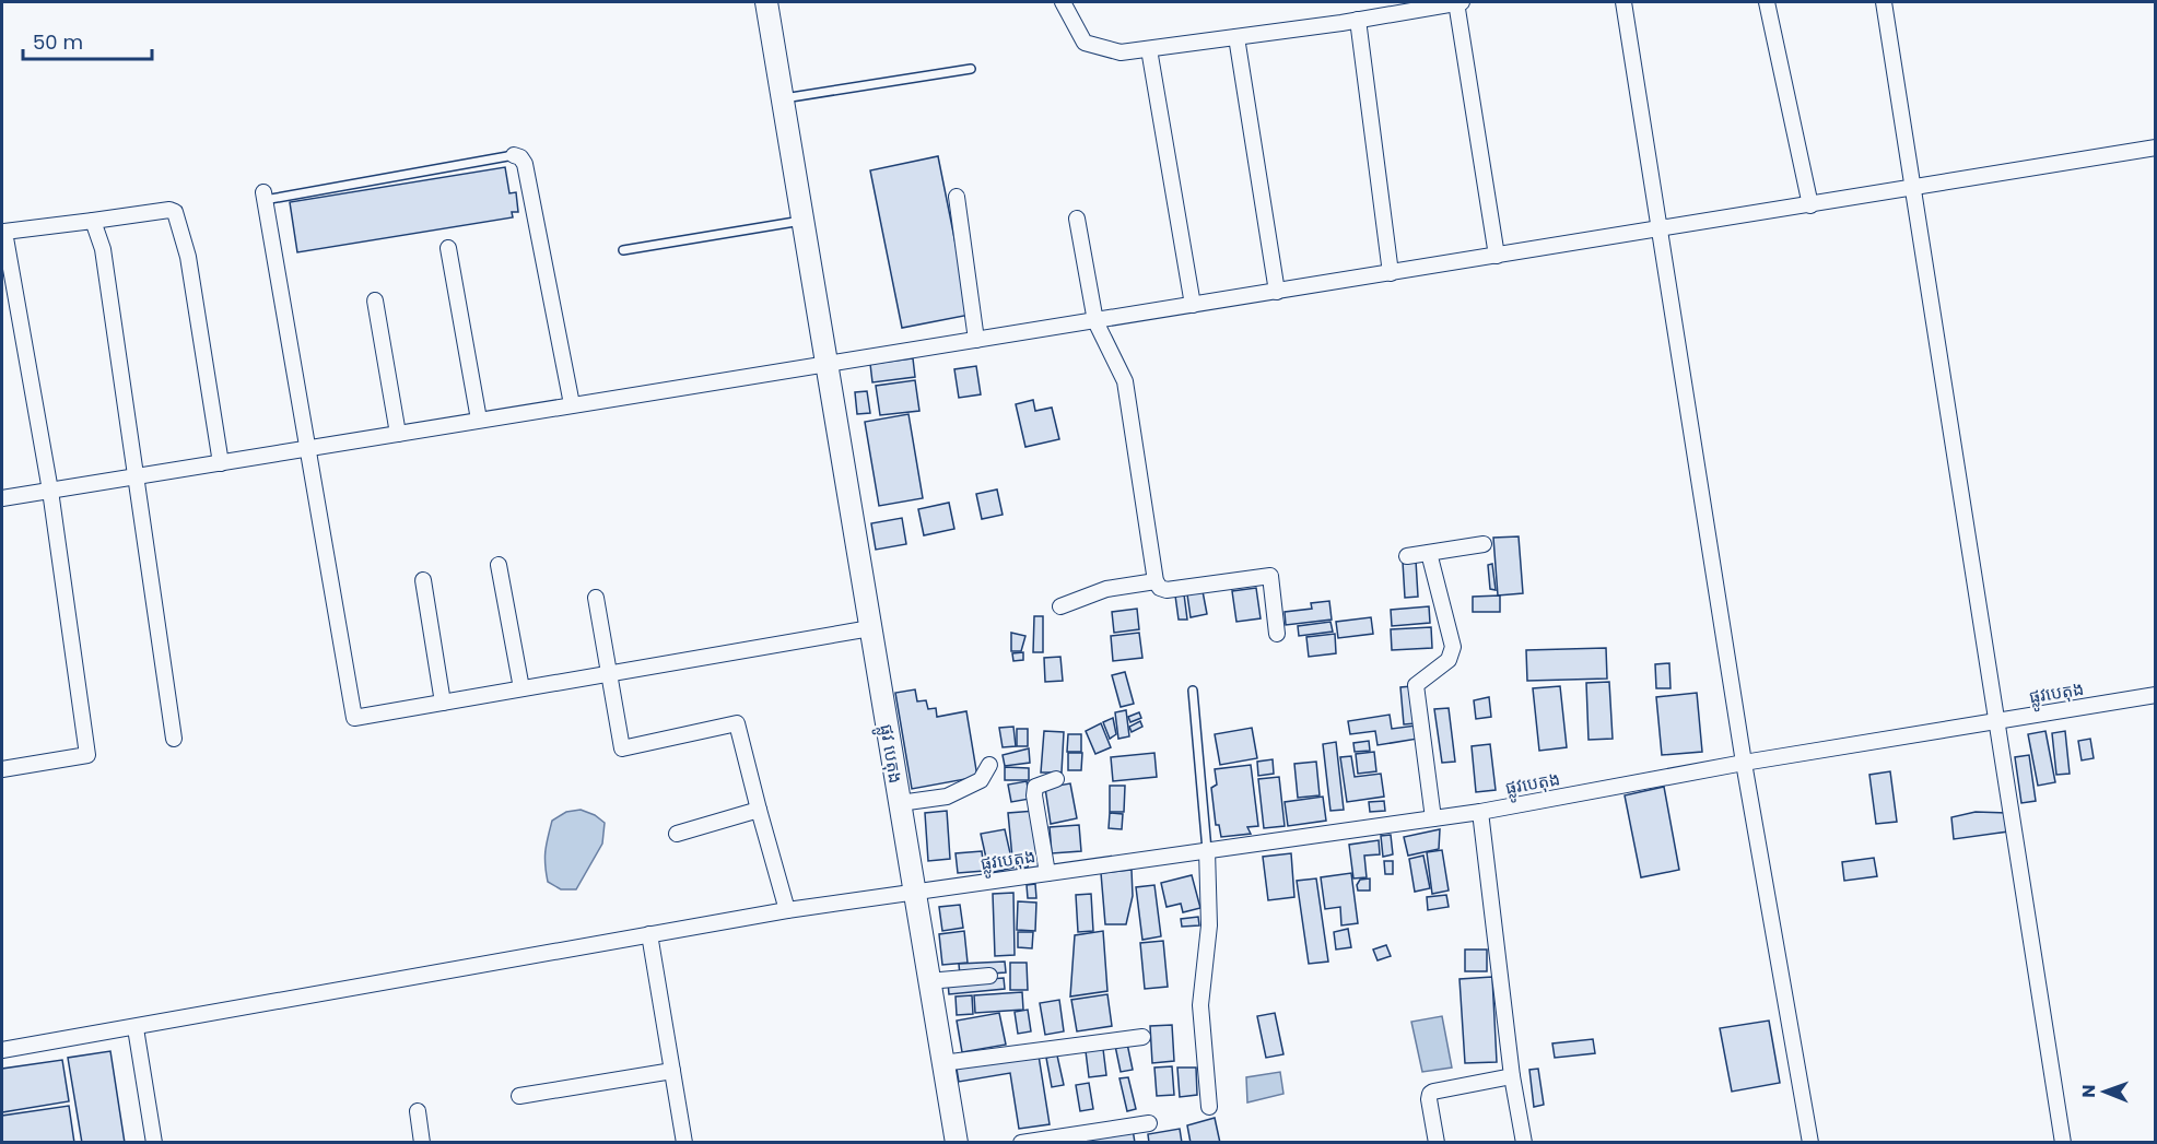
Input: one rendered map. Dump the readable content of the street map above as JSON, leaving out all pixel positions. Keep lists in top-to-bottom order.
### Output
{
  "streets": {
    "street": ["ផ្លូវបេតុង", "ផ្លូវ បេតុង"]
  },
  "crossings": [
    ["ផ្លូវបេតុង", "ផ្លូវ បេតុង"]
  ],
  "scale_bar": "50 m",
  "north": "left"
}
